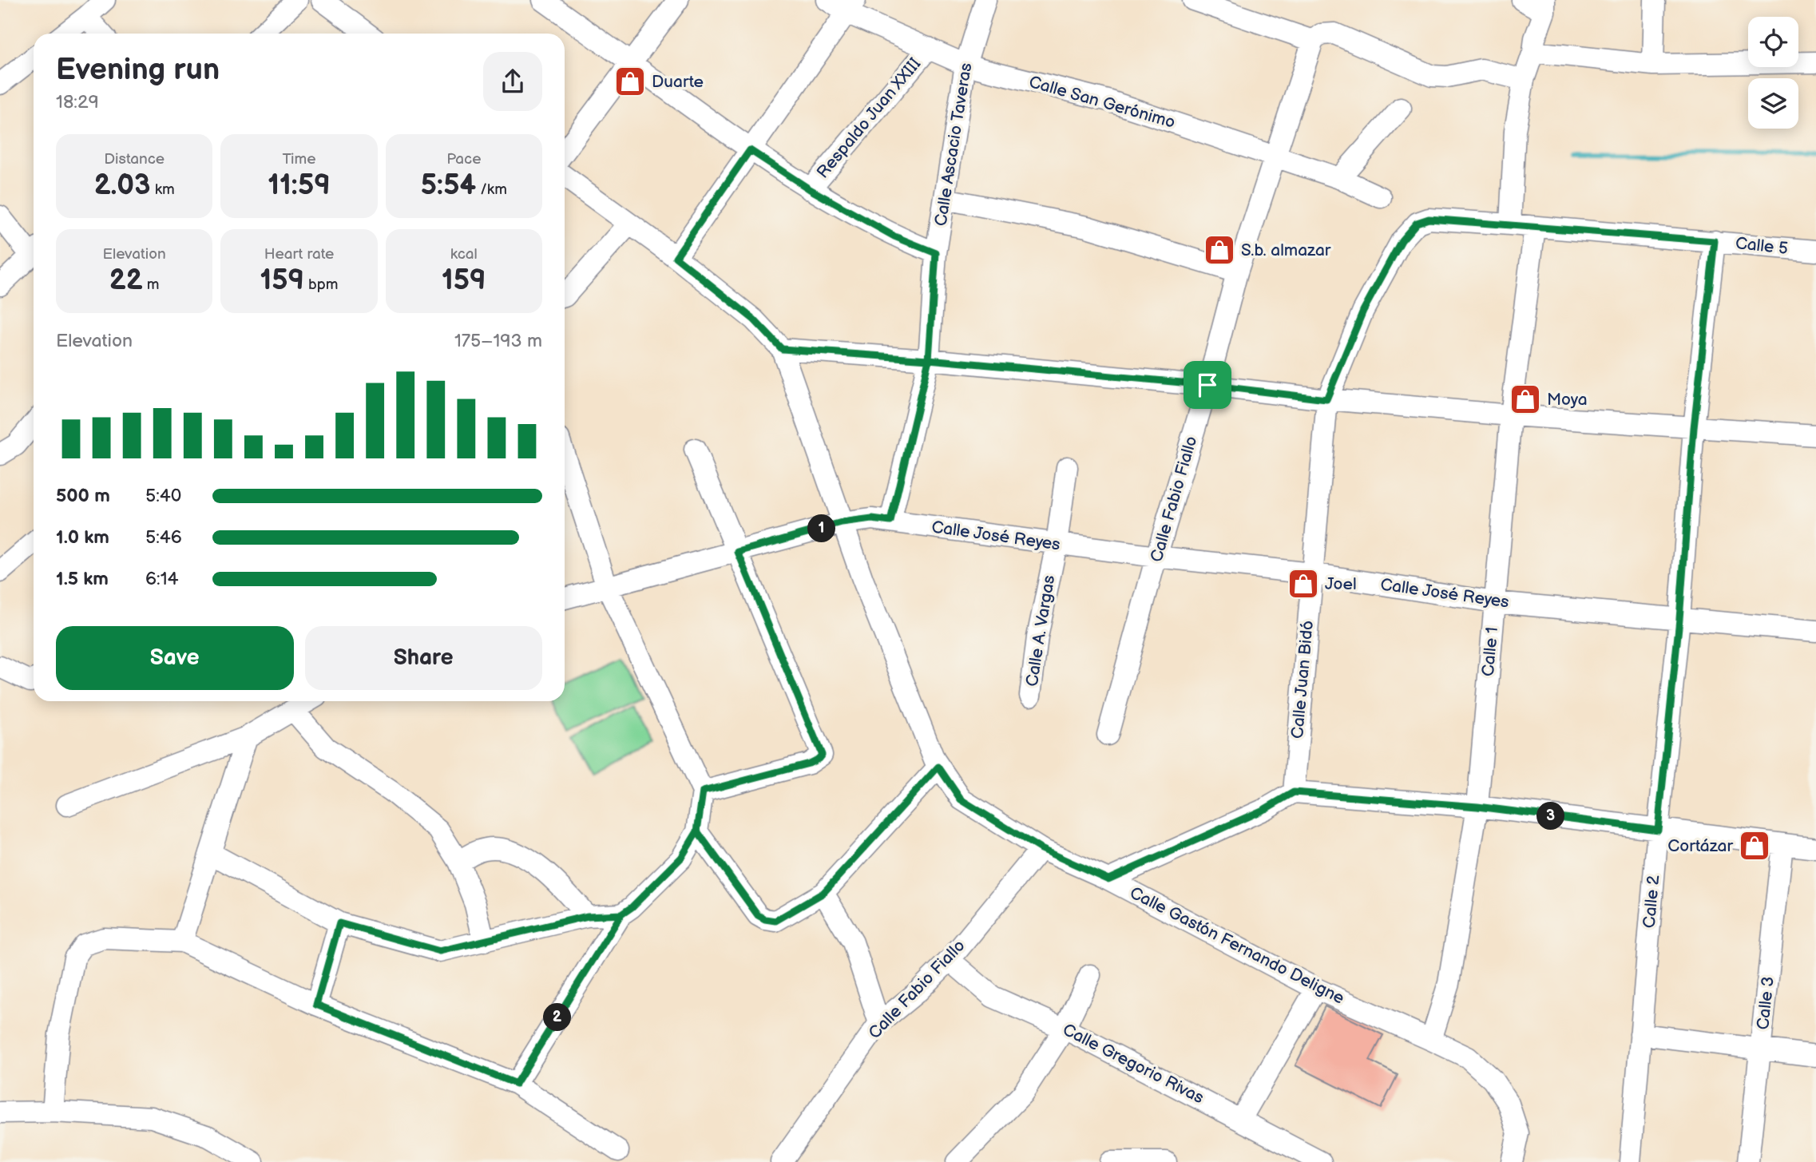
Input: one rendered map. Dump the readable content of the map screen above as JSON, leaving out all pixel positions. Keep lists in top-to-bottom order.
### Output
{
  "streets": {
    "street": [
      "Calle San Gerónimo",
      "Respaldo Juan XXIII",
      "Calle Ascacio Taveras",
      "Calle 5",
      "Calle Fabio Fiallo",
      "Calle José Reyes",
      "Calle A. Vargas",
      "Calle 1",
      "Calle Juan Bidó",
      "Calle 2",
      "Calle Gastón Fernando Deligne",
      "Calle 3",
      "Calle Gregorio Rivas"
    ]
  },
  "crossings": [
    ["Calle San Gerónimo", "Respaldo Juan XXIII"],
    ["Calle San Gerónimo", "Calle Ascacio Taveras"],
    ["Calle San Gerónimo", "Calle Fabio Fiallo"],
    ["Calle Ascacio Taveras", "Calle José Reyes"],
    ["Calle 5", "Calle 1"],
    ["Calle 5", "Calle Juan Bidó"],
    ["Calle 5", "Calle 2"],
    ["Calle Fabio Fiallo", "Calle José Reyes"],
    ["Calle Fabio Fiallo", "Calle Gastón Fernando Deligne"],
    ["Calle Fabio Fiallo", "Calle Gregorio Rivas"],
    ["Calle José Reyes", "Calle A. Vargas"],
    ["Calle José Reyes", "Calle 1"],
    ["Calle José Reyes", "Calle Juan Bidó"],
    ["Calle José Reyes", "Calle 2"],
    ["Calle José Reyes", "Calle Gastón Fernando Deligne"],
    ["Calle 1", "Calle Gastón Fernando Deligne"]
  ],
  "places": {
    "shop": [
      "Duarte",
      "S.b. almazar",
      "Moya",
      "Joel",
      "Cortázar"
    ]
  },
  "page": {
    "heading": ["Evening run", "18:29"],
    "stats": [
      ["Distance", "2.03 km"],
      ["Time", "11:59"],
      ["Pace", "5:54 /km"],
      ["Elevation", "22 m"],
      ["Heart rate", "159 bpm"],
      ["kcal", "159"]
    ],
    "chart": ["Elevation", "175–193 m"],
    "list": [
      {
        "name": "500 m",
        "note": "5:40"
      },
      {
        "name": "1.0 km",
        "note": "5:46"
      },
      {
        "name": "1.5 km",
        "note": "6:14"
      }
    ],
    "pins": ["1", "3", "2"],
    "buttons": ["Save", "Share"]
  }
}
